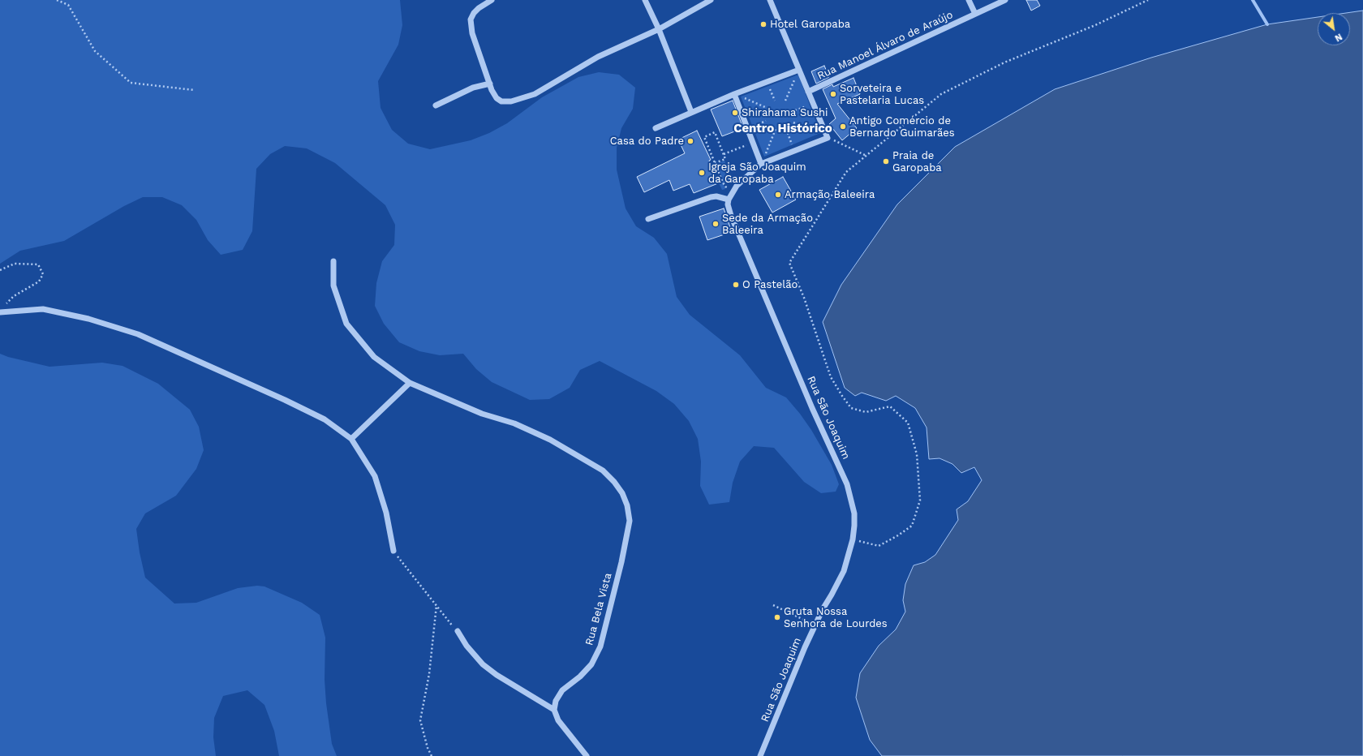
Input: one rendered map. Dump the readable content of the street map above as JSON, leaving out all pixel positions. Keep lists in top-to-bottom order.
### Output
{
  "streets": {
    "street": ["Rua Manoel Álvaro de Araújo", "Rua São Joaquim", "Rua Bela Vista"]
  },
  "districts": ["Centro Histórico"],
  "places": [
    "Hotel Garopaba",
    "Sorveteira e Pastelaria Lucas",
    "Shirahama Sushi",
    "Antigo Comércio de Bernardo Guimarães",
    "Casa do Padre",
    "Praia de Garopaba",
    "Igreja São Joaquim da Garopaba",
    "Armação Baleeira",
    "Sede da Armação Baleeira",
    "O Pastelão",
    "Gruta Nossa Senhora de Lourdes"
  ],
  "north": "bottom right"
}
